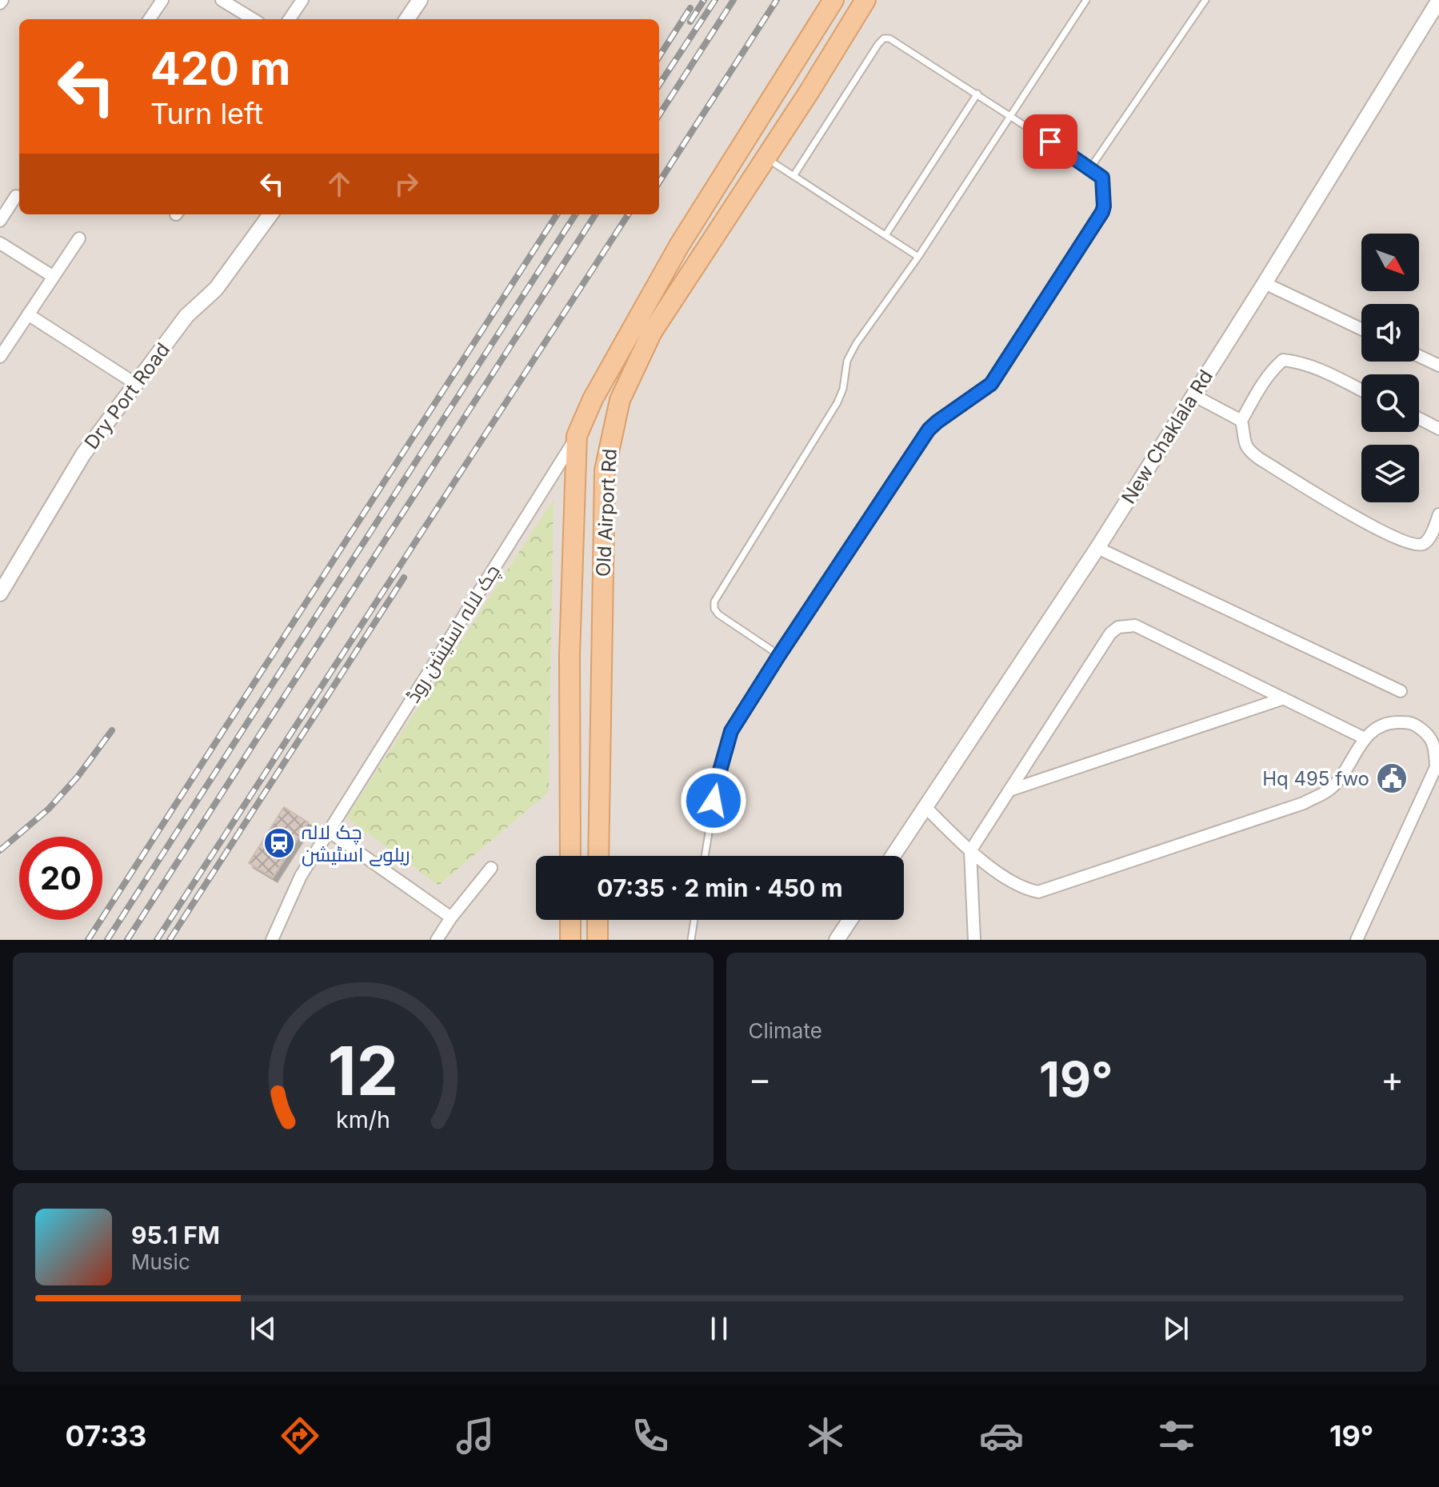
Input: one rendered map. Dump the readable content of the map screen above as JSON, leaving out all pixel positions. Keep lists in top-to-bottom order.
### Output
{
  "streets": {
    "main road": ["Old Airport Rd"],
    "street": ["Dry Port Road", "New Chaklala Rd", "چک لالہ اسٹیشن روڈ"]
  },
  "crossings": [
    ["Old Airport Rd", "چک لالہ اسٹیشن روڈ"]
  ],
  "places": {
    "public building": ["Hq 495 fwo"],
    "station": ["چک لالہ ریلوے اسٹیشن"]
  },
  "north": "bottom right",
  "page": {
    "turn": ["420 m", "Turn left"],
    "limit": "20",
    "trip": "07:35 · 2 min · 450 m",
    "tile": "Climate",
    "heat": ["−", "19°", "+"],
    "song": ["95.1 FM", "Music"],
    "tabs": ["07:33", "19°"],
    "gauge": ["12", "km/h"]
  }
}
